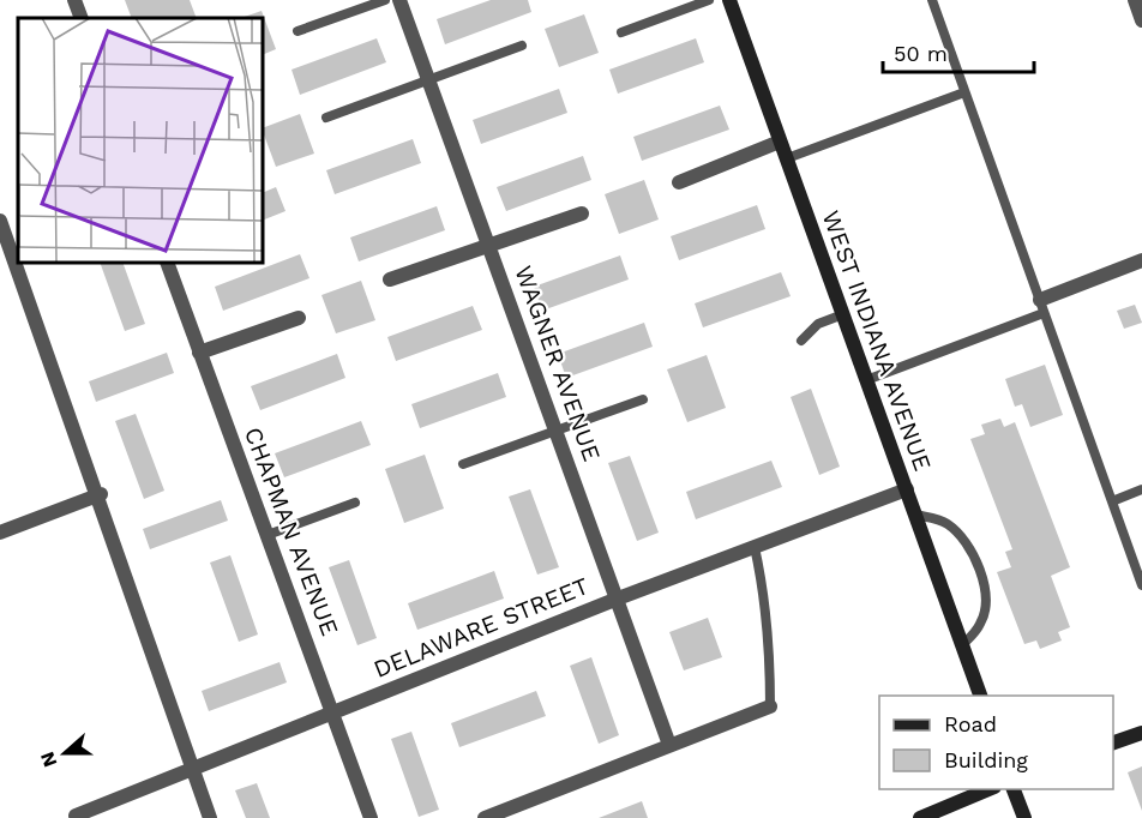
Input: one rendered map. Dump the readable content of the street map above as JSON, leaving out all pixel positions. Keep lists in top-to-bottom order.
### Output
{
  "streets": {
    "street": [
      "WEST INDIANA AVENUE",
      "WAGNER AVENUE",
      "CHAPMAN AVENUE",
      "DELAWARE STREET"
    ]
  },
  "crossings": [
    ["WEST INDIANA AVENUE", "DELAWARE STREET"],
    ["WAGNER AVENUE", "DELAWARE STREET"],
    ["CHAPMAN AVENUE", "DELAWARE STREET"]
  ],
  "legend": ["Road", "Building"],
  "scale_bar": "50 m",
  "north": "left"
}
